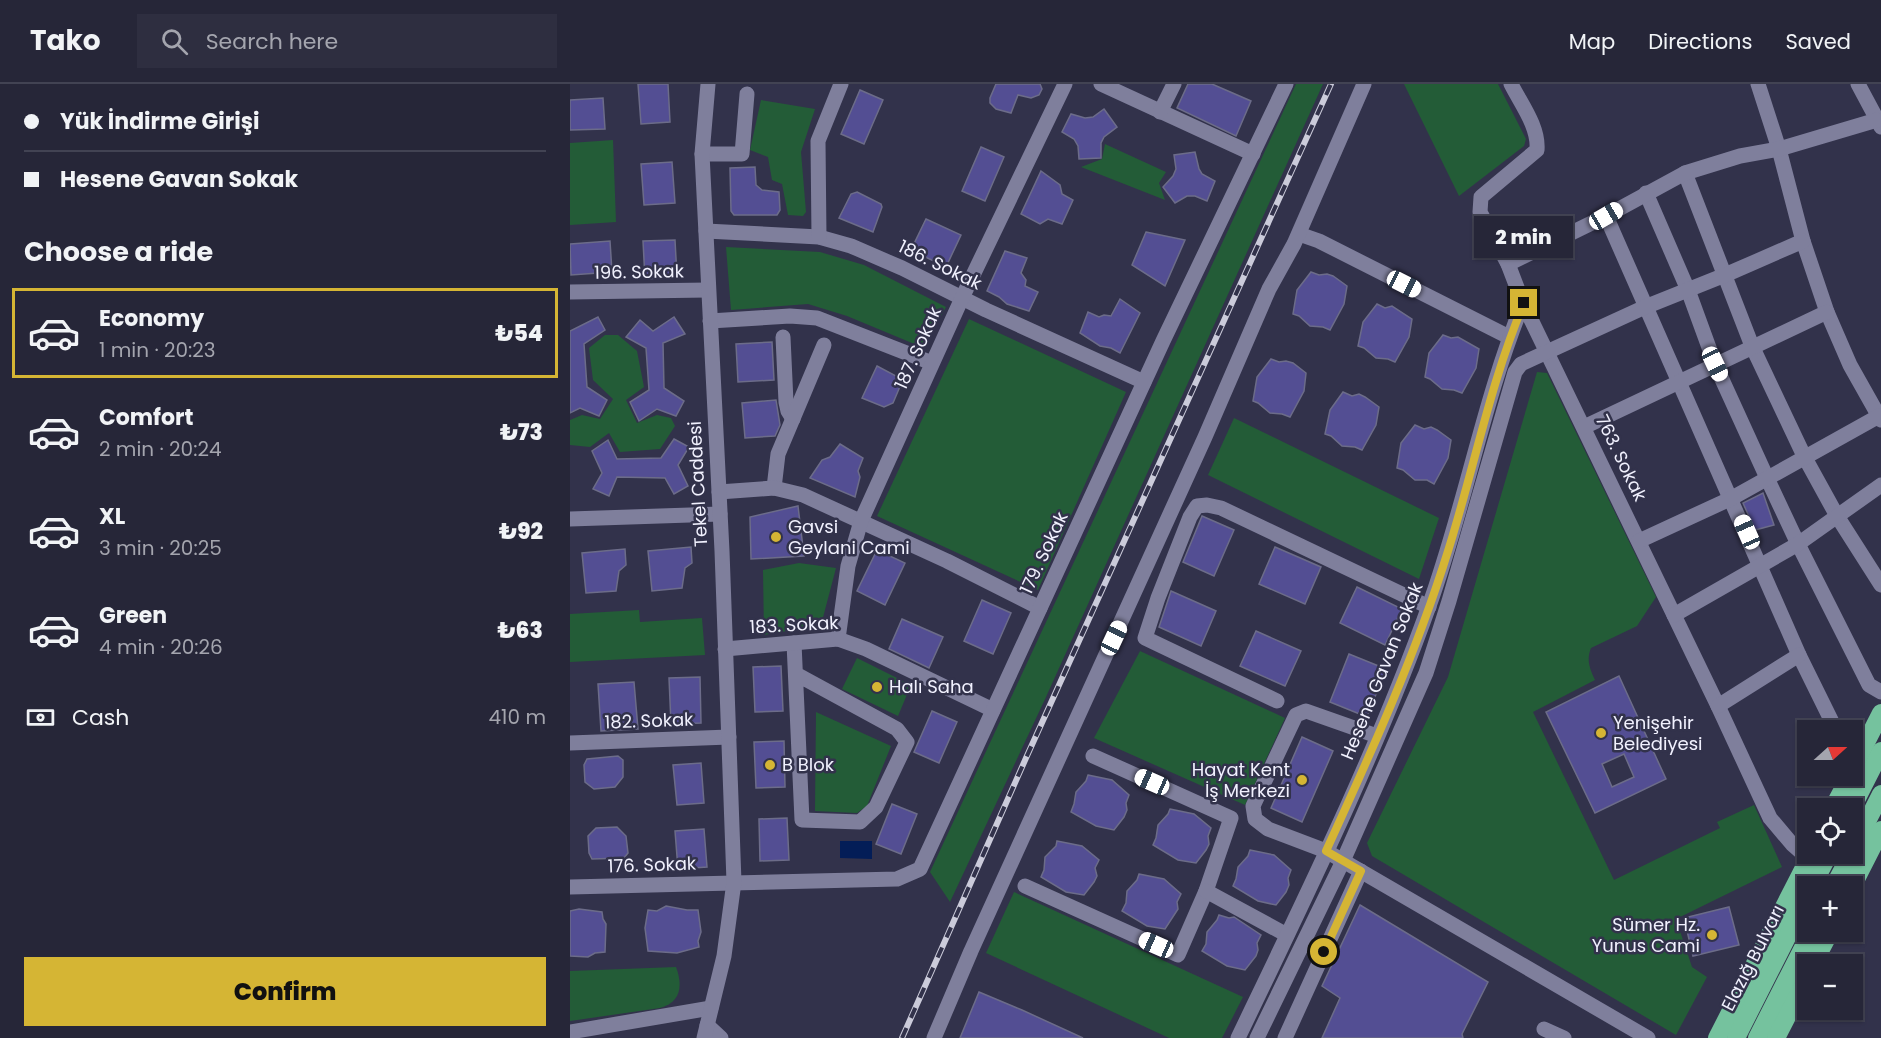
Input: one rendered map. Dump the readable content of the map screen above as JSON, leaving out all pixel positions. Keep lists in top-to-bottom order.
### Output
{
  "streets": {
    "highway": ["Elazığ Bulvarı"],
    "street": [
      "186. Sokak",
      "196. Sokak",
      "187. Sokak",
      "763. Sokak",
      "Tekel Caddesi",
      "179. Sokak",
      "183. Sokak",
      "Hesene Gavan Sokak",
      "182. Sokak",
      "176. Sokak"
    ]
  },
  "crossings": [
    ["186. Sokak", "187. Sokak"],
    ["186. Sokak", "Tekel Caddesi"],
    ["186. Sokak", "179. Sokak"],
    ["196. Sokak", "Tekel Caddesi"],
    ["187. Sokak", "183. Sokak"],
    ["763. Sokak", "Hesene Gavan Sokak"],
    ["Tekel Caddesi", "179. Sokak"],
    ["Tekel Caddesi", "183. Sokak"],
    ["Tekel Caddesi", "182. Sokak"],
    ["Tekel Caddesi", "176. Sokak"],
    ["179. Sokak", "183. Sokak"],
    ["179. Sokak", "176. Sokak"]
  ],
  "places": [
    "Gavsi Geylani Cami",
    "Halı Saha",
    "Yenişehir Belediyesi",
    "B Blok",
    "Hayat Kent İş Merkezi",
    "Sümer Hz. Yunus Cami"
  ],
  "north": "right",
  "page": {
    "header": "Tako",
    "search": "Search here",
    "nav": ["Map", "Directions", "Saved"],
    "banner": ["Yük İndirme Girişi", "Hesene Gavan Sokak"],
    "heading": "Choose a ride",
    "bubble": "2 min",
    "list": [
      {
        "name": "Economy",
        "note": "1 min · 20:23",
        "value": "₺54"
      },
      {
        "name": "Comfort",
        "note": "2 min · 20:24",
        "value": "₺73"
      },
      {
        "name": "XL",
        "note": "3 min · 20:25",
        "value": "₺92"
      },
      {
        "name": "Green",
        "note": "4 min · 20:26",
        "value": "₺63"
      }
    ],
    "pay": ["Cash", "410 m"],
    "map_buttons": ["+", "−"],
    "buttons": "Confirm"
  }
}
